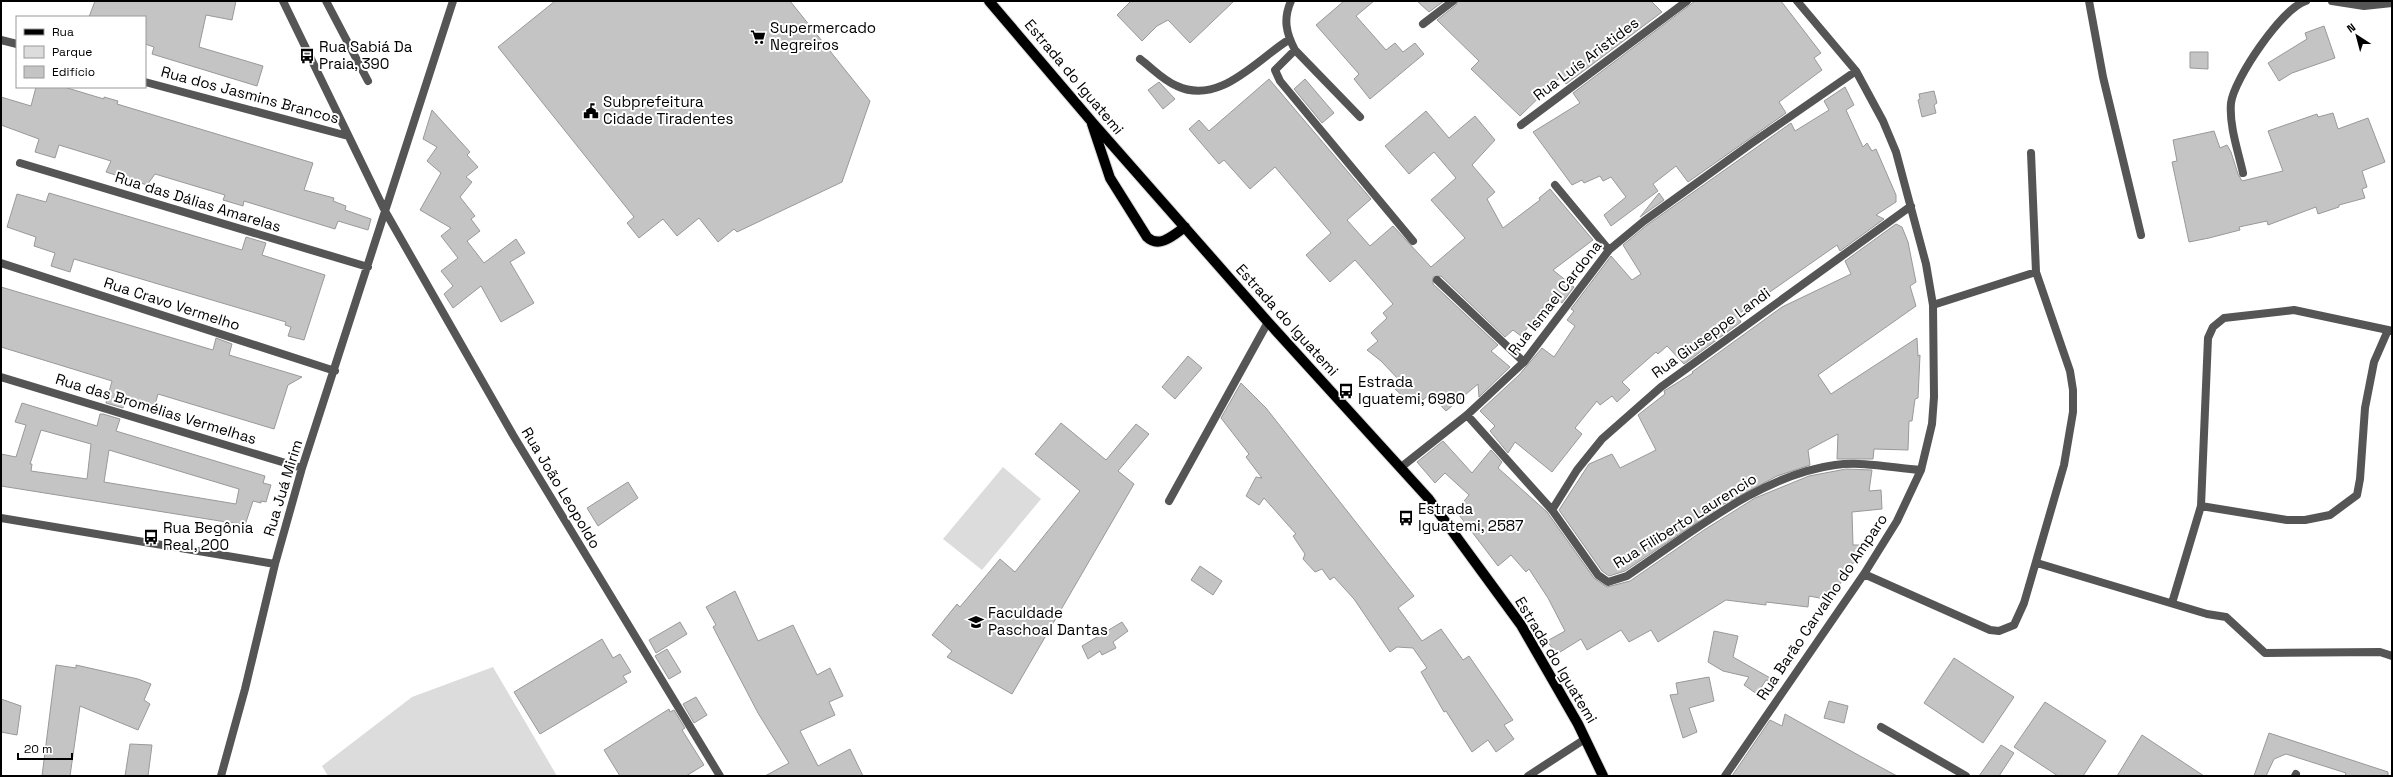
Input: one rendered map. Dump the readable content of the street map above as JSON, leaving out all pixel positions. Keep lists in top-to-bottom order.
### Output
{
  "streets": {
    "main road": ["Estrada do Iguatemi"],
    "street": [
      "Rua Luís Aristides",
      "Rua dos Jasmins Brancos",
      "Rua das Dálias Amarelas",
      "Rua Ismael Cardona",
      "Rua Cravo Vermelho",
      "Rua Giuseppe Landi",
      "Rua das Bromélias Vermelhas",
      "Rua Juá Mirim",
      "Rua João Leopoldo",
      "Rua Filiberto Laurencio",
      "Rua Barão Carvalho do Amparo"
    ]
  },
  "crossings": [
    ["Estrada do Iguatemi", "Rua Ismael Cardona"],
    ["Rua dos Jasmins Brancos", "Rua João Leopoldo"],
    ["Rua das Dálias Amarelas", "Rua Juá Mirim"],
    ["Rua Ismael Cardona", "Rua Filiberto Laurencio"],
    ["Rua Ismael Cardona", "Rua Barão Carvalho do Amparo"],
    ["Rua Cravo Vermelho", "Rua Juá Mirim"],
    ["Rua Giuseppe Landi", "Rua Filiberto Laurencio"],
    ["Rua Giuseppe Landi", "Rua Barão Carvalho do Amparo"],
    ["Rua das Bromélias Vermelhas", "Rua Juá Mirim"],
    ["Rua Juá Mirim", "Rua João Leopoldo"],
    ["Rua Filiberto Laurencio", "Rua Barão Carvalho do Amparo"]
  ],
  "places": {
    "supermarket": ["Supermercado Negreiros"],
    "bus stop": [
      "Rua Sabiá Da Praia, 390",
      "Estrada Iguatemi, 6980",
      "Estrada Iguatemi, 2587",
      "Rua Begônia Real, 200"
    ],
    "public building": ["Subprefeitura Cidade Tiradentes"],
    "school or university": ["Faculdade Paschoal Dantas"]
  },
  "legend": ["Rua", "Parque", "Edifício"],
  "scale_bar": "20 m",
  "north": "top left"
}
